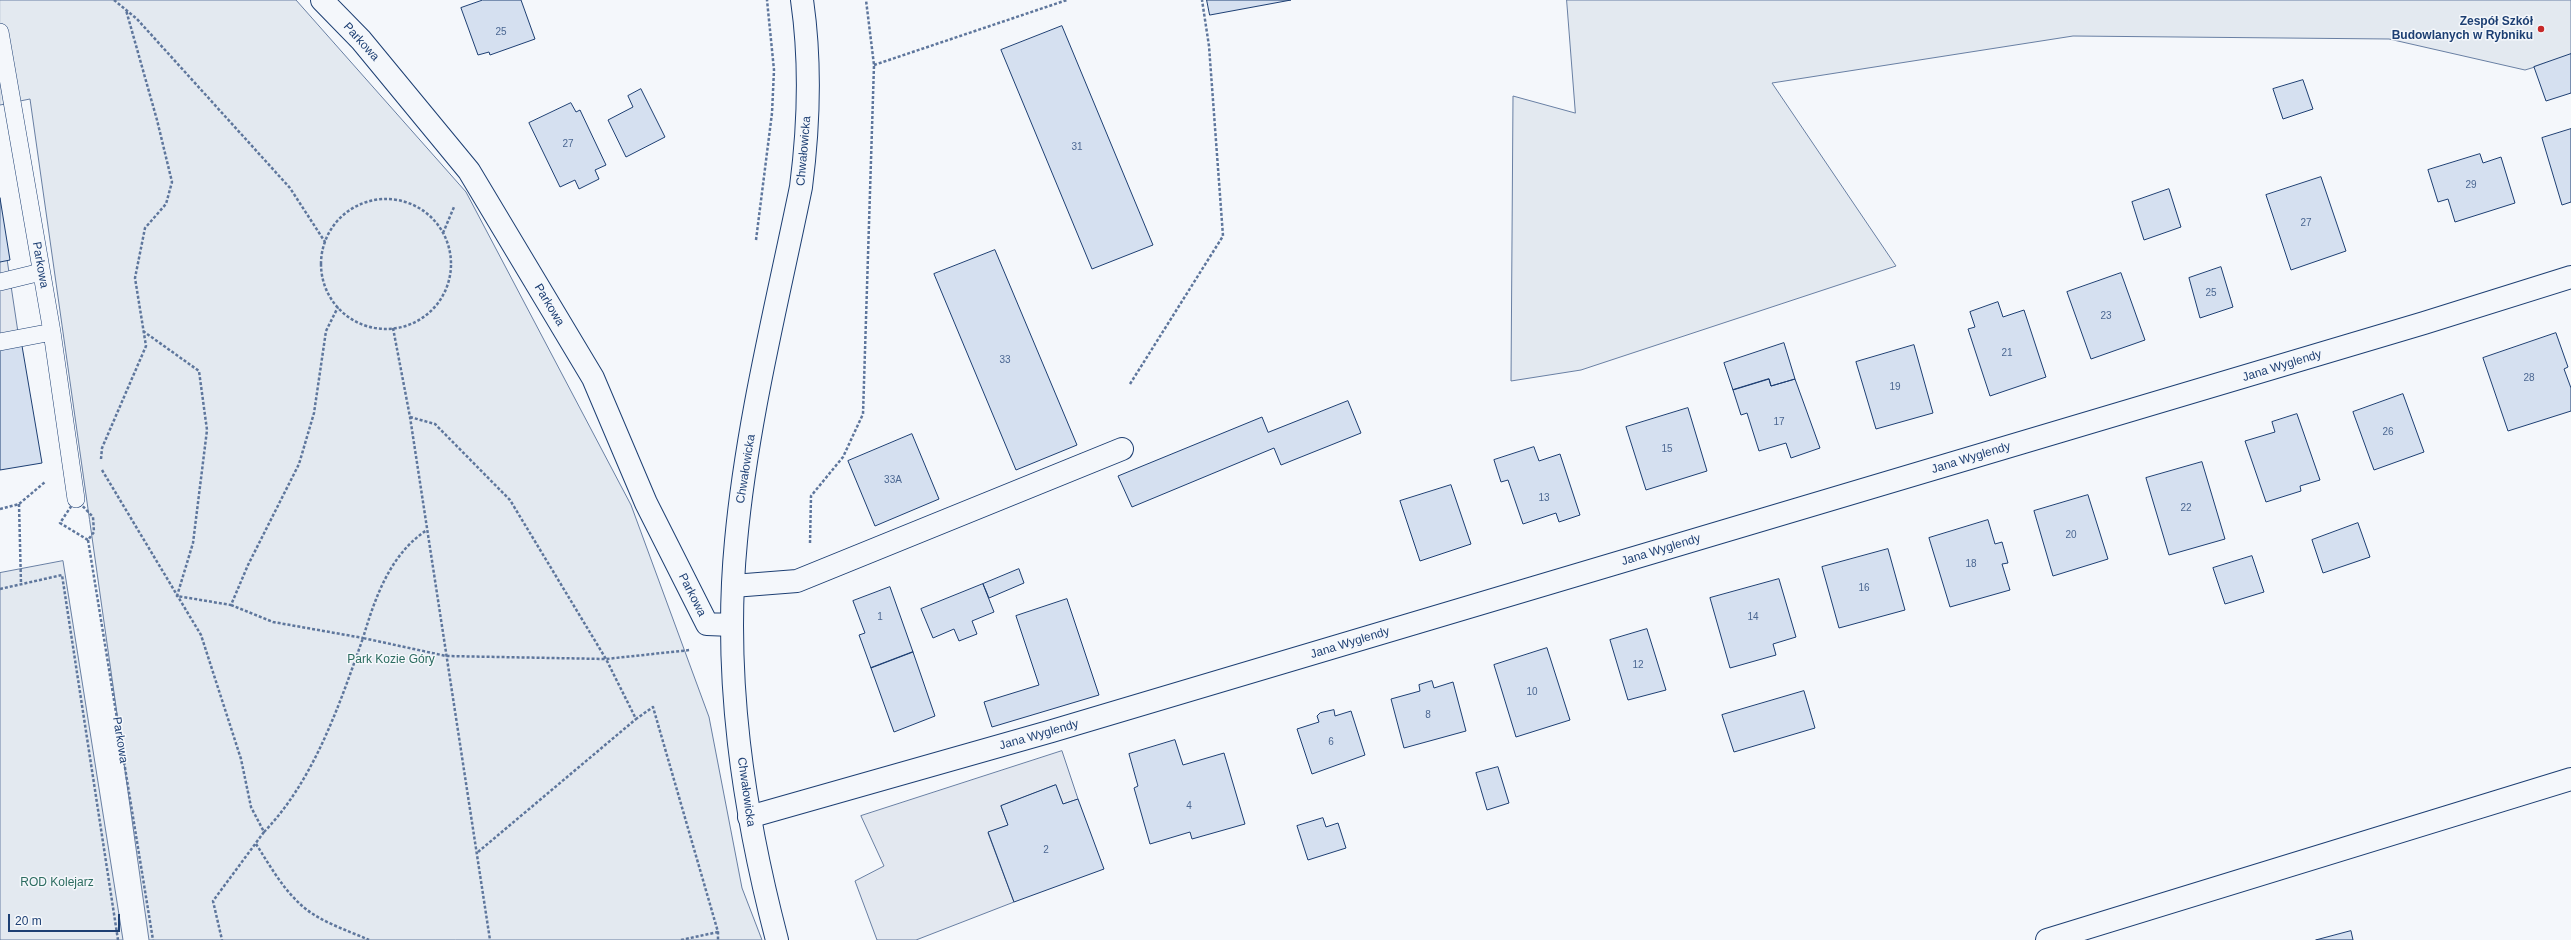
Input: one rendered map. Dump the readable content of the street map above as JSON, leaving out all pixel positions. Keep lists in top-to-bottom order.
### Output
{
  "streets": {
    "street": ["Parkowa", "Chwałowicka", "Jana Wyglendy"]
  },
  "crossings": [
    ["Parkowa", "Chwałowicka"],
    ["Chwałowicka", "Jana Wyglendy"]
  ],
  "parks": ["Park Kozie Góry", "ROD Kolejarz"],
  "places": ["Zespół Szkół Budowlanych w Rybniku"],
  "house_numbers": [
    "25",
    "27",
    "31",
    "29",
    "27",
    "25",
    "23",
    "21",
    "33",
    "28",
    "19",
    "17",
    "26",
    "15",
    "33A",
    "13",
    "22",
    "20",
    "18",
    "16",
    "1",
    "14",
    "12",
    "10",
    "8",
    "6",
    "4",
    "2"
  ],
  "scale_bar": "20 m"
}
